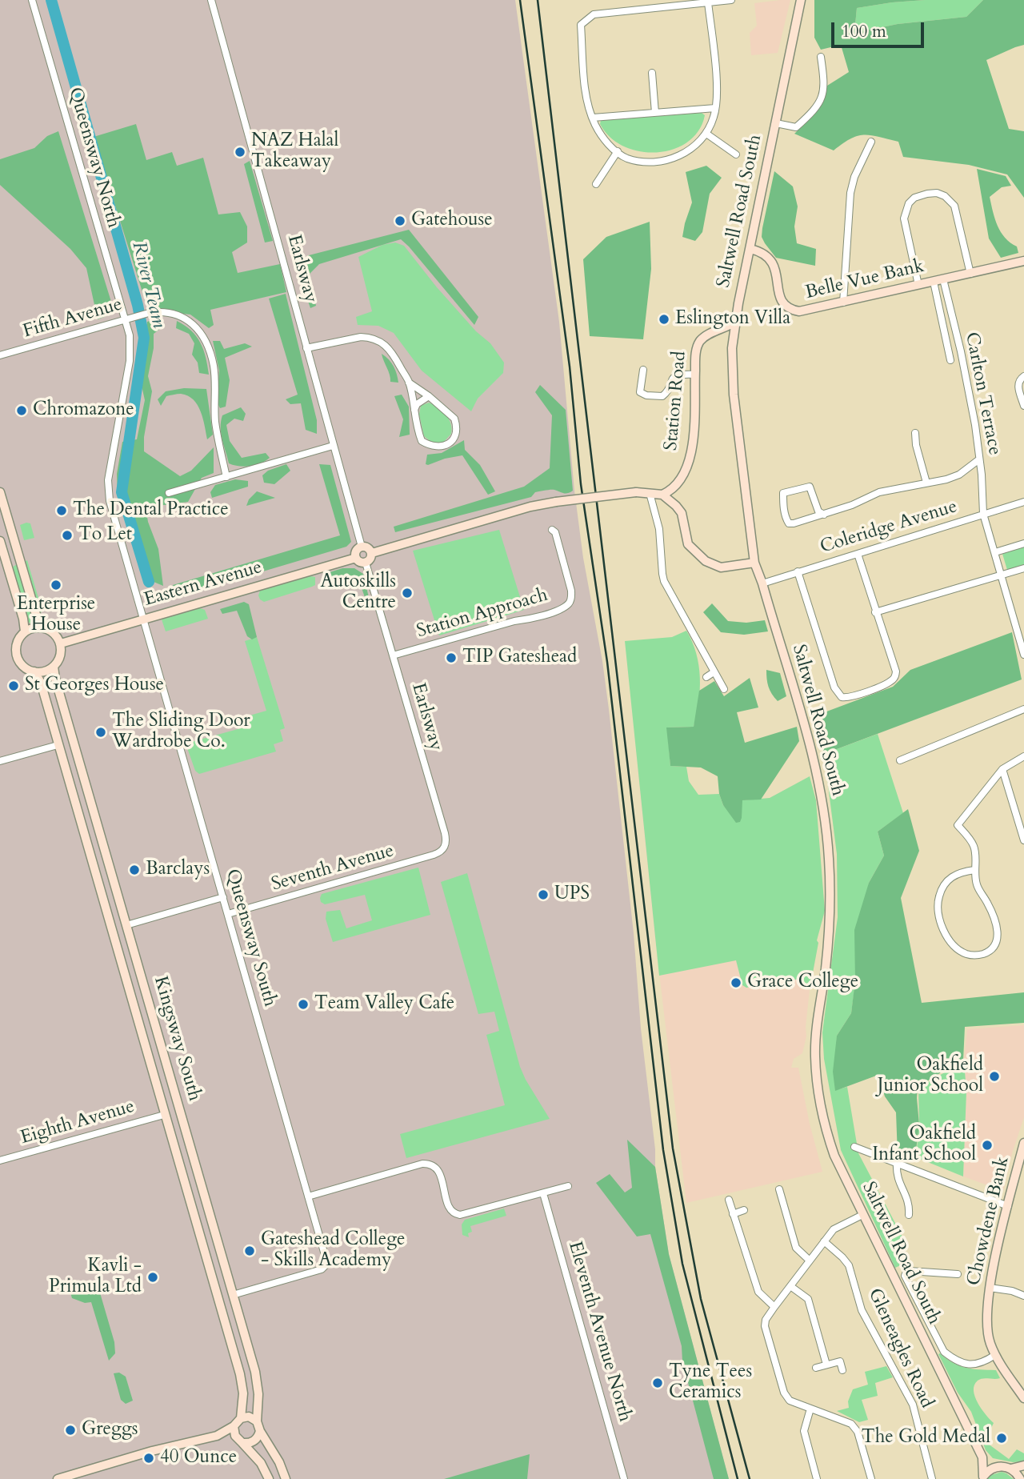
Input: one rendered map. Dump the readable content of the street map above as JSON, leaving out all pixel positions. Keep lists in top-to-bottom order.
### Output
{
  "streets": {
    "street": [
      "Queensway North",
      "Saltwell Road South",
      "Earlsway",
      "Belle Vue Bank",
      "Fifth Avenue",
      "Carlton Terrace",
      "Station Road",
      "Coleridge Avenue",
      "Eastern Avenue",
      "Station Approach",
      "Seventh Avenue",
      "Queensway South",
      "Kingsway South",
      "Eighth Avenue",
      "Chowdene Bank",
      "Eleventh Avenue North",
      "Gleneagles Road"
    ]
  },
  "crossings": [
    ["Queensway North", "Fifth Avenue"],
    ["Queensway North", "Eastern Avenue"],
    ["Queensway North", "Queensway South"],
    ["Saltwell Road South", "Belle Vue Bank"],
    ["Saltwell Road South", "Station Road"],
    ["Saltwell Road South", "Coleridge Avenue"],
    ["Earlsway", "Eastern Avenue"],
    ["Earlsway", "Station Approach"],
    ["Earlsway", "Seventh Avenue"],
    ["Belle Vue Bank", "Carlton Terrace"],
    ["Carlton Terrace", "Coleridge Avenue"],
    ["Eastern Avenue", "Queensway South"],
    ["Eastern Avenue", "Kingsway South"],
    ["Seventh Avenue", "Queensway South"],
    ["Queensway South", "Kingsway South"],
    ["Kingsway South", "Eighth Avenue"]
  ],
  "water": ["River Team"],
  "places": [
    "NAZ Halal Takeaway",
    "Gatehouse",
    "Eslington Villa",
    "Chromazone",
    "The Dental Practice",
    "To Let",
    "Enterprise House",
    "Autoskills Centre",
    "TIP Gateshead",
    "St Georges House",
    "The Sliding Door Wardrobe Co.",
    "Barclays",
    "UPS",
    "Grace College",
    "Team Valley Cafe",
    "Oakfield Junior School",
    "Oakfield Infant School",
    "Gateshead College - Skills Academy",
    "Kavli - Primula Ltd",
    "Tyne Tees Ceramics",
    "Greggs",
    "The Gold Medal",
    "40 Ounce"
  ],
  "scale_bar": "100 m"
}
